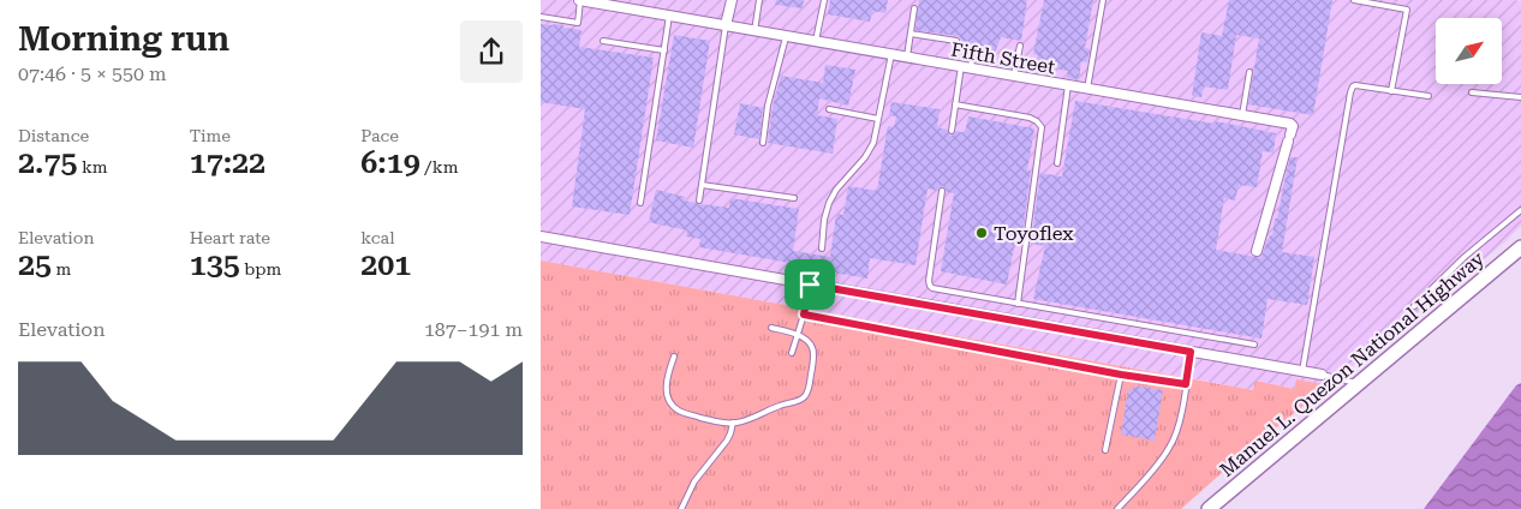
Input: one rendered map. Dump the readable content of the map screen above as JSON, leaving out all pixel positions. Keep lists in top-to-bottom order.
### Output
{
  "streets": {
    "main road": ["Manuel L. Quezon National Highway"],
    "street": ["Fifth Street"]
  },
  "places": ["Toyoflex"],
  "north": "top right",
  "page": {
    "heading": ["Morning run", "07:46 · 5 × 550 m"],
    "stats": [
      ["Distance", "2.75 km"],
      ["Time", "17:22"],
      ["Pace", "6:19 /km"],
      ["Elevation", "25 m"],
      ["Heart rate", "135 bpm"],
      ["kcal", "201"]
    ],
    "chart": ["Elevation", "187–191 m"]
  }
}
